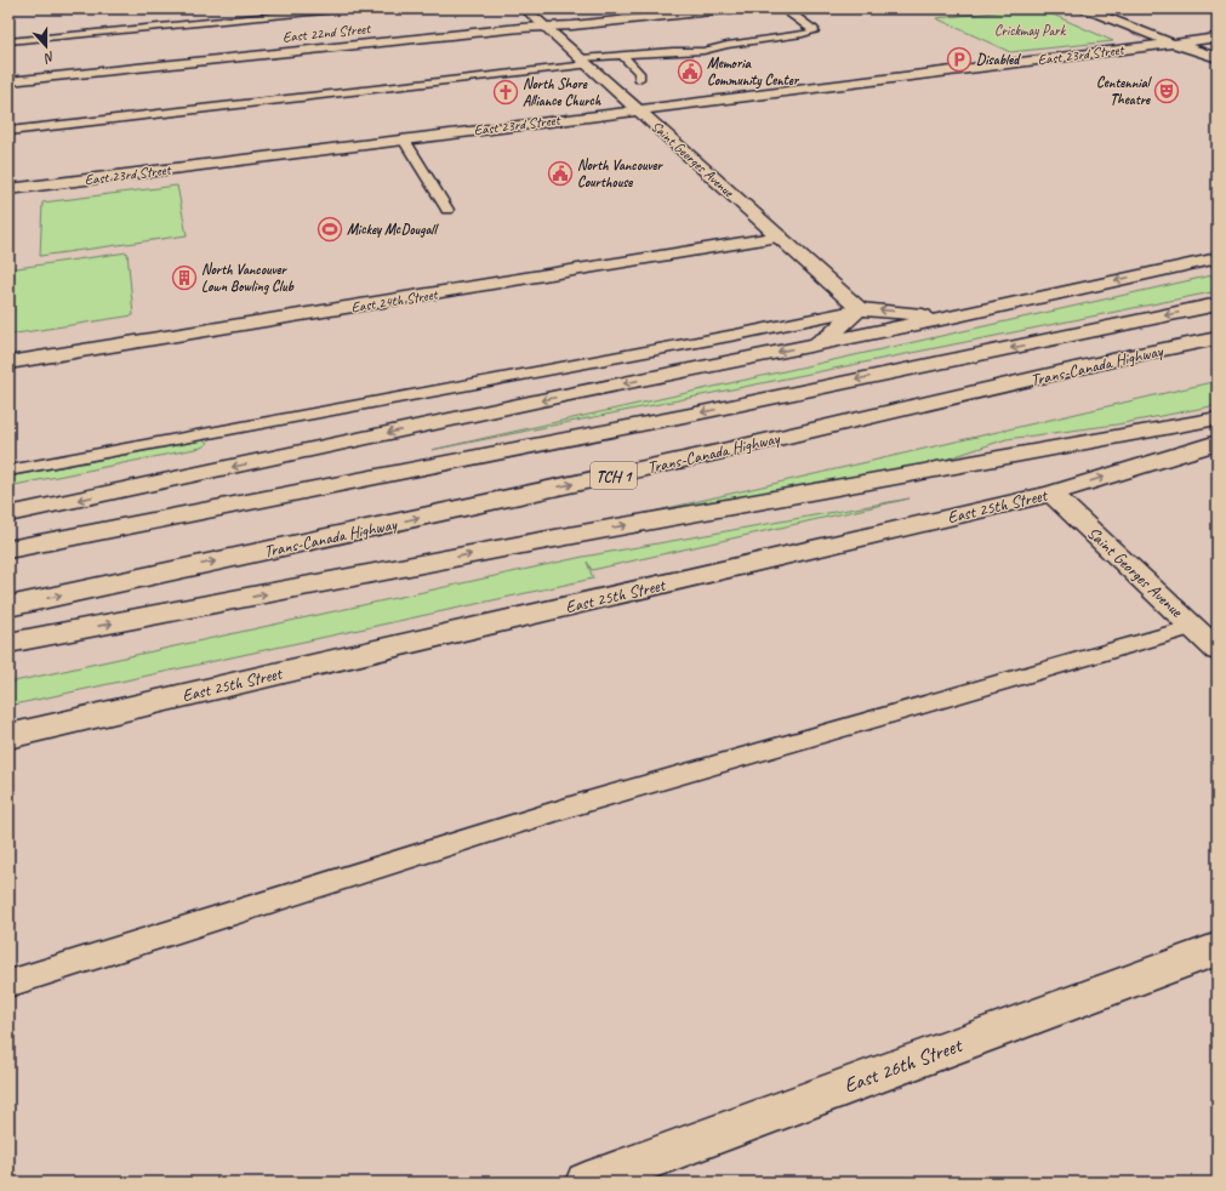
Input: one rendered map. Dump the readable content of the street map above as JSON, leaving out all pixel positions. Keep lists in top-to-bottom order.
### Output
{
  "streets": {
    "main road": [
      "East 22nd Street",
      "East 23rd Street",
      "Saint Georges Avenue",
      "East 24th Street",
      "Trans-Canada Highway",
      "TCH 1",
      "East 25th Street",
      "East 26th Street"
    ]
  },
  "crossings": [
    ["East 22nd Street", "Saint Georges Avenue"],
    ["East 23rd Street", "Saint Georges Avenue"],
    ["Saint Georges Avenue", "East 24th Street"],
    ["Saint Georges Avenue", "East 25th Street"]
  ],
  "parks": ["Crickmay Park"],
  "places": {
    "parking": ["Disabled"],
    "public building": ["Memoria Community Center", "North Vancouver Courthouse"],
    "theatre": ["Centennial Theatre"],
    "church": ["North Shore Alliance Church"],
    "sports": ["Mickey McDougall"],
    "building": ["North Vancouver Lown Bowling Club"]
  },
  "north": "bottom"
}
